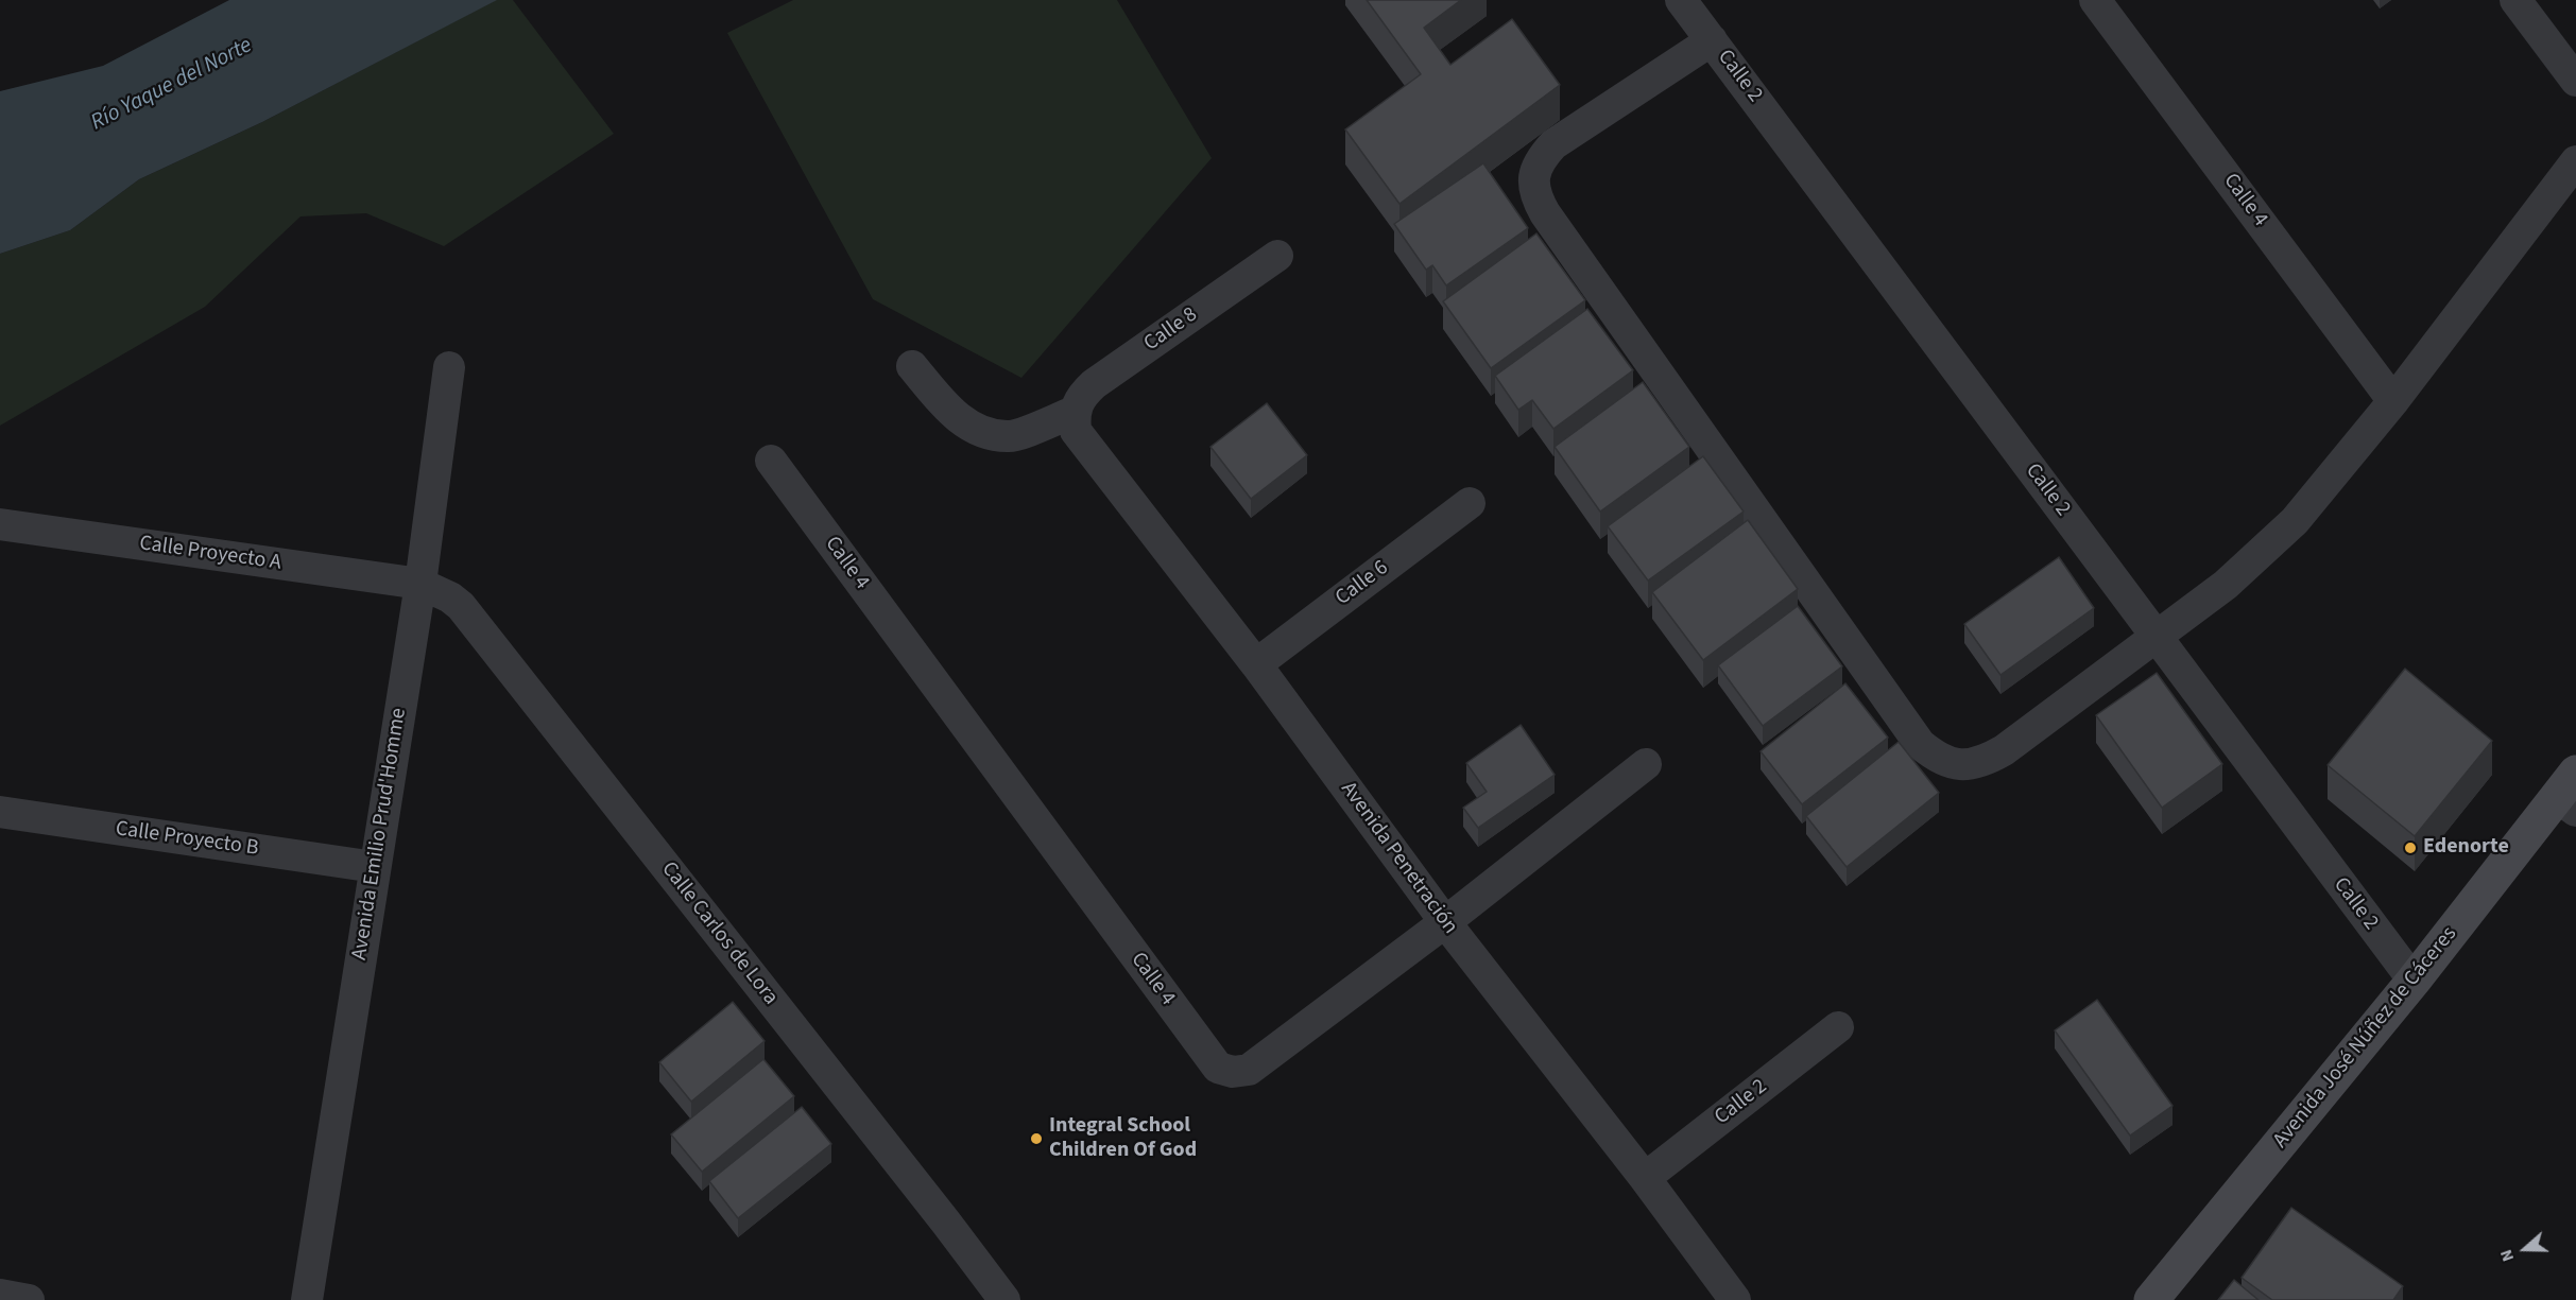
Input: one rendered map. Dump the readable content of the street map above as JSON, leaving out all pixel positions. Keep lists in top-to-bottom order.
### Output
{
  "streets": {
    "main road": ["Avenida José Núñez de Cáceres"],
    "street": [
      "Calle 2",
      "Calle 4",
      "Calle 8",
      "Calle Proyecto A",
      "Calle 6",
      "Avenida Emilio Prud'Homme",
      "Calle Proyecto B",
      "Avenida Penetración",
      "Calle Carlos de Lora"
    ]
  },
  "crossings": [
    ["Calle 2", "Avenida Penetración"],
    ["Calle 2", "Avenida José Núñez de Cáceres"],
    ["Calle 4", "Avenida Penetración"],
    ["Calle 8", "Avenida Penetración"],
    ["Calle Proyecto A", "Avenida Emilio Prud'Homme"],
    ["Calle Proyecto A", "Calle Carlos de Lora"],
    ["Calle 6", "Avenida Penetración"],
    ["Avenida Emilio Prud'Homme", "Calle Proyecto B"],
    ["Avenida Emilio Prud'Homme", "Calle Carlos de Lora"]
  ],
  "water": ["Río Yaque del Norte"],
  "places": ["Edenorte", "Integral School Children Of God"],
  "north": "left"
}
